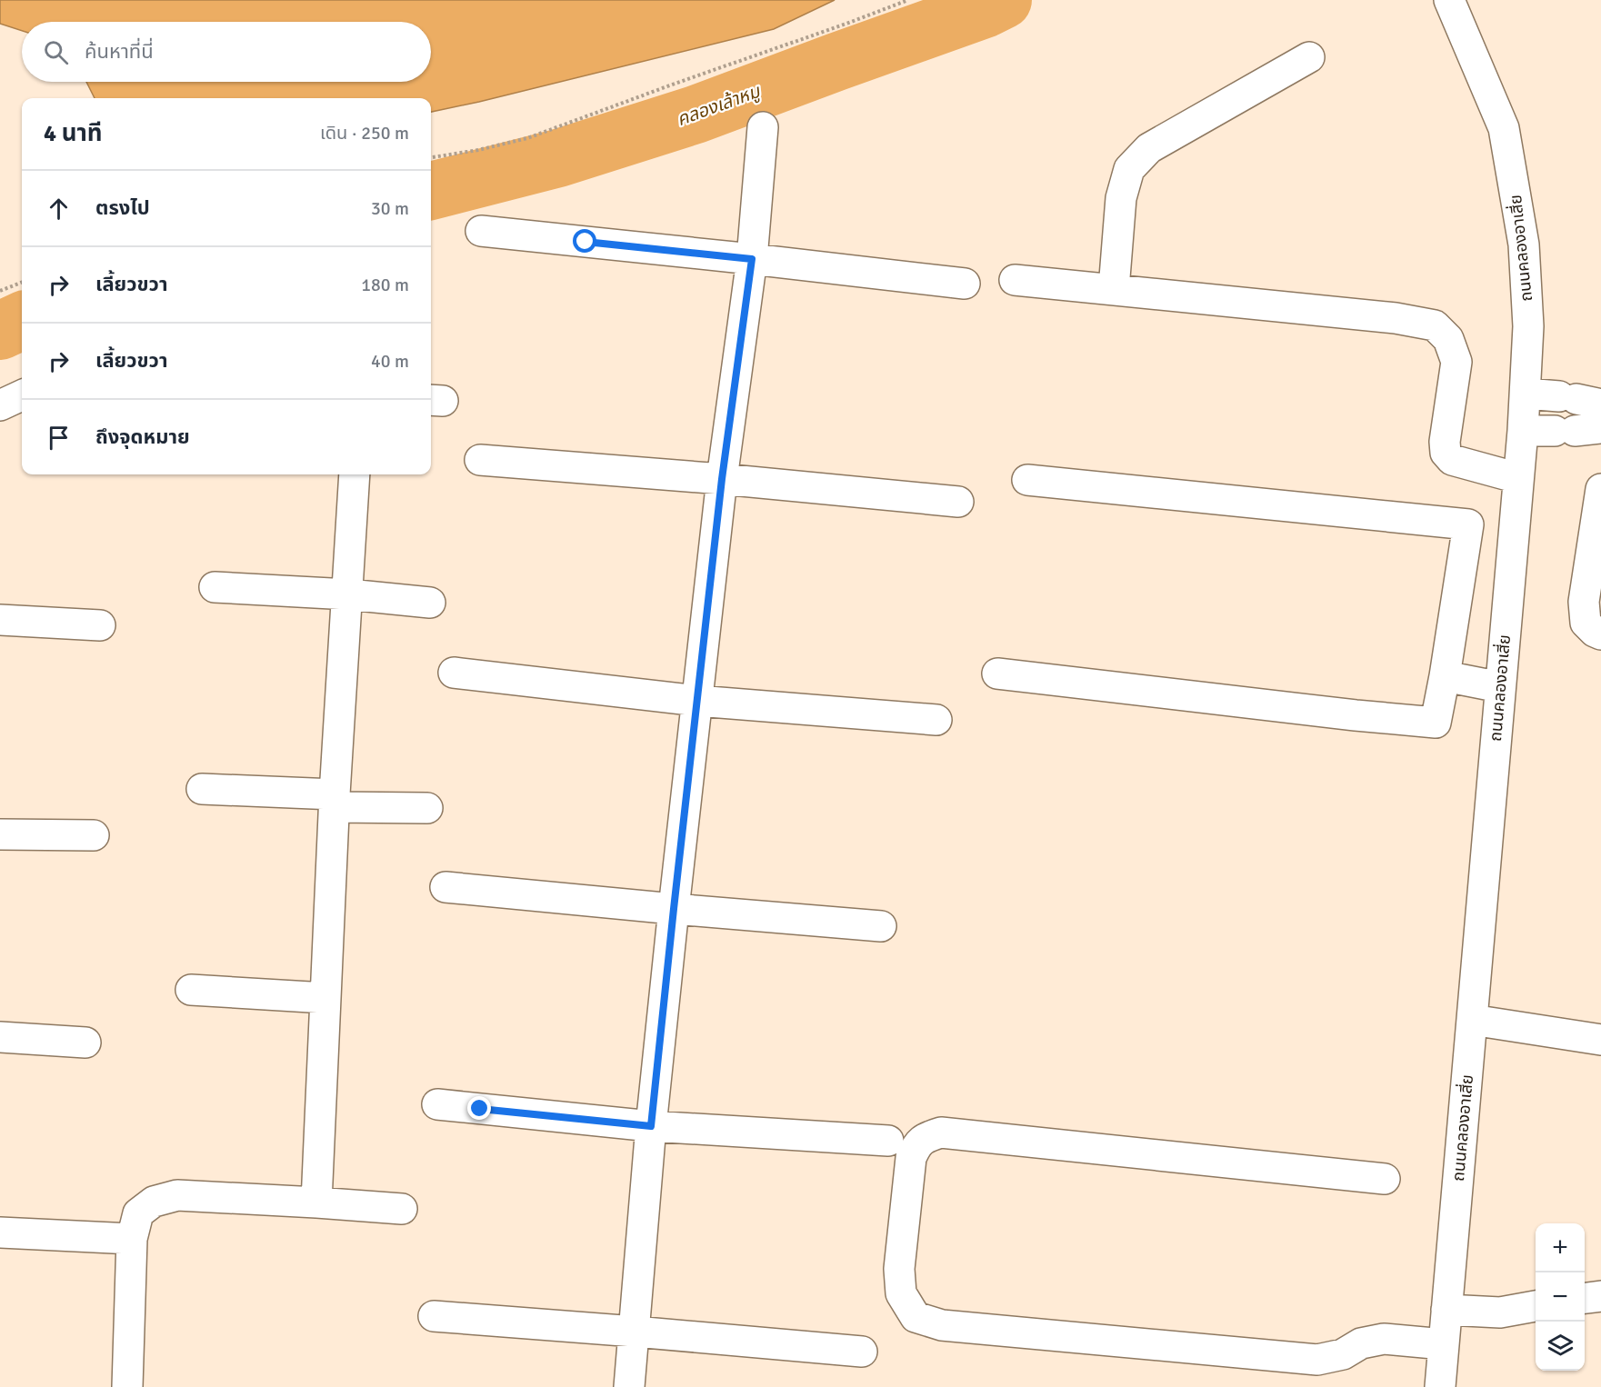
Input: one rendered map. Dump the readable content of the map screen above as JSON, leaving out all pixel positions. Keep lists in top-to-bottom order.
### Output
{
  "streets": {
    "street": ["ถนนคลองอาเสี่ย"]
  },
  "water": ["คลองเล้าหมู"],
  "page": {
    "search": "ค้นหาที่นี่",
    "heading": ["4 นาที", "เดิน · 250 m"],
    "list": [
      ["ตรงไป", "30 m"],
      ["เลี้ยวขวา", "180 m"],
      ["เลี้ยวขวา", "40 m"],
      "ถึงจุดหมาย"
    ],
    "map_buttons": ["+", "−"]
  }
}
